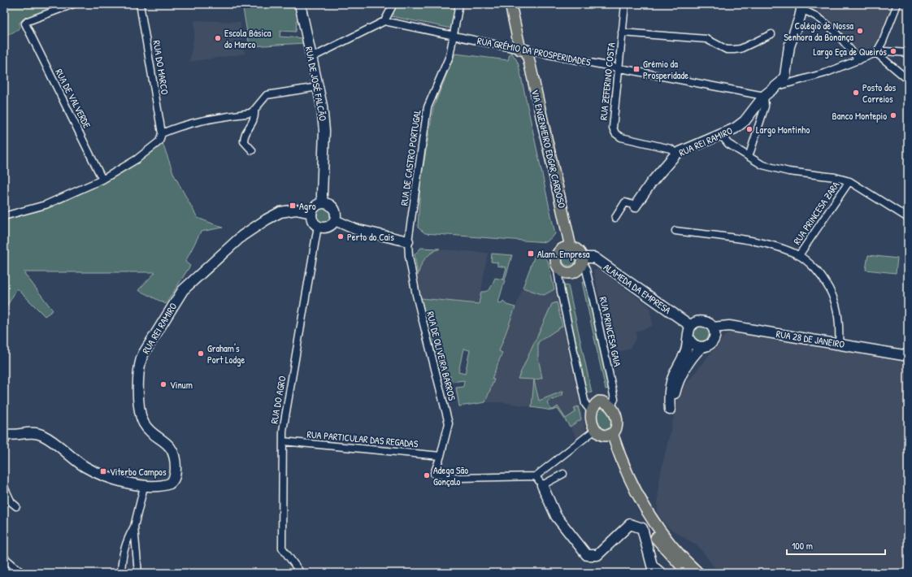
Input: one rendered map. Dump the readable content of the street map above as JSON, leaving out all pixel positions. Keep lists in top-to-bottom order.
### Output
{
  "streets": {
    "main road": ["VIA ENGENHEIRO EDGAR CARDOSO"],
    "street": [
      "RUA GRÉMIO DA PROSPERIDADES",
      "RUA DO MARCO",
      "RUA ZEFERINO COSTA",
      "RUA DE JOSÉ FALCÃO",
      "RUA DE VALVERDE",
      "RUA REI RAMIRO",
      "RUA DE CASTRO PORTUGAL",
      "RUA PRINCESA ZARA",
      "ALAMEDA DA EMPRESA",
      "RUA PRINCESA GAIA",
      "RUA 28 DE JANEIRO",
      "RUA DE OLIVEIRA BARROS",
      "RUA DO AGRO",
      "RUA PARTICULAR DAS REGADAS"
    ]
  },
  "crossings": [
    ["RUA GRÉMIO DA PROSPERIDADES", "RUA ZEFERINO COSTA"],
    ["RUA GRÉMIO DA PROSPERIDADES", "RUA REI RAMIRO"],
    ["RUA GRÉMIO DA PROSPERIDADES", "VIA ENGENHEIRO EDGAR CARDOSO"],
    ["RUA GRÉMIO DA PROSPERIDADES", "RUA DE CASTRO PORTUGAL"],
    ["RUA ZEFERINO COSTA", "RUA REI RAMIRO"],
    ["RUA DE JOSÉ FALCÃO", "RUA REI RAMIRO"],
    ["RUA DE JOSÉ FALCÃO", "RUA DO AGRO"],
    ["RUA REI RAMIRO", "RUA DO AGRO"],
    ["VIA ENGENHEIRO EDGAR CARDOSO", "ALAMEDA DA EMPRESA"],
    ["VIA ENGENHEIRO EDGAR CARDOSO", "RUA PRINCESA GAIA"],
    ["RUA DE CASTRO PORTUGAL", "RUA DE OLIVEIRA BARROS"],
    ["ALAMEDA DA EMPRESA", "RUA PRINCESA GAIA"],
    ["ALAMEDA DA EMPRESA", "RUA 28 DE JANEIRO"],
    ["RUA DE OLIVEIRA BARROS", "RUA PARTICULAR DAS REGADAS"],
    ["RUA DO AGRO", "RUA PARTICULAR DAS REGADAS"]
  ],
  "places": {
    "other": [
      "Colégio de Nossa Senhora da Bonança",
      "Escola Básica do Marco",
      "Largo Eça de Queirós",
      "Posto dos Correios",
      "Banco Montepio",
      "Largo Montinho",
      "Perto do Cais",
      "Graham's Port Lodge",
      "Vinum",
      "Adega São Gonçalo"
    ],
    "transit": [
      "Grémio da Prosperidade",
      "Agro",
      "Alam. Empresa",
      "Viterbo Campos"
    ]
  },
  "scale_bar": "100 m"
}
